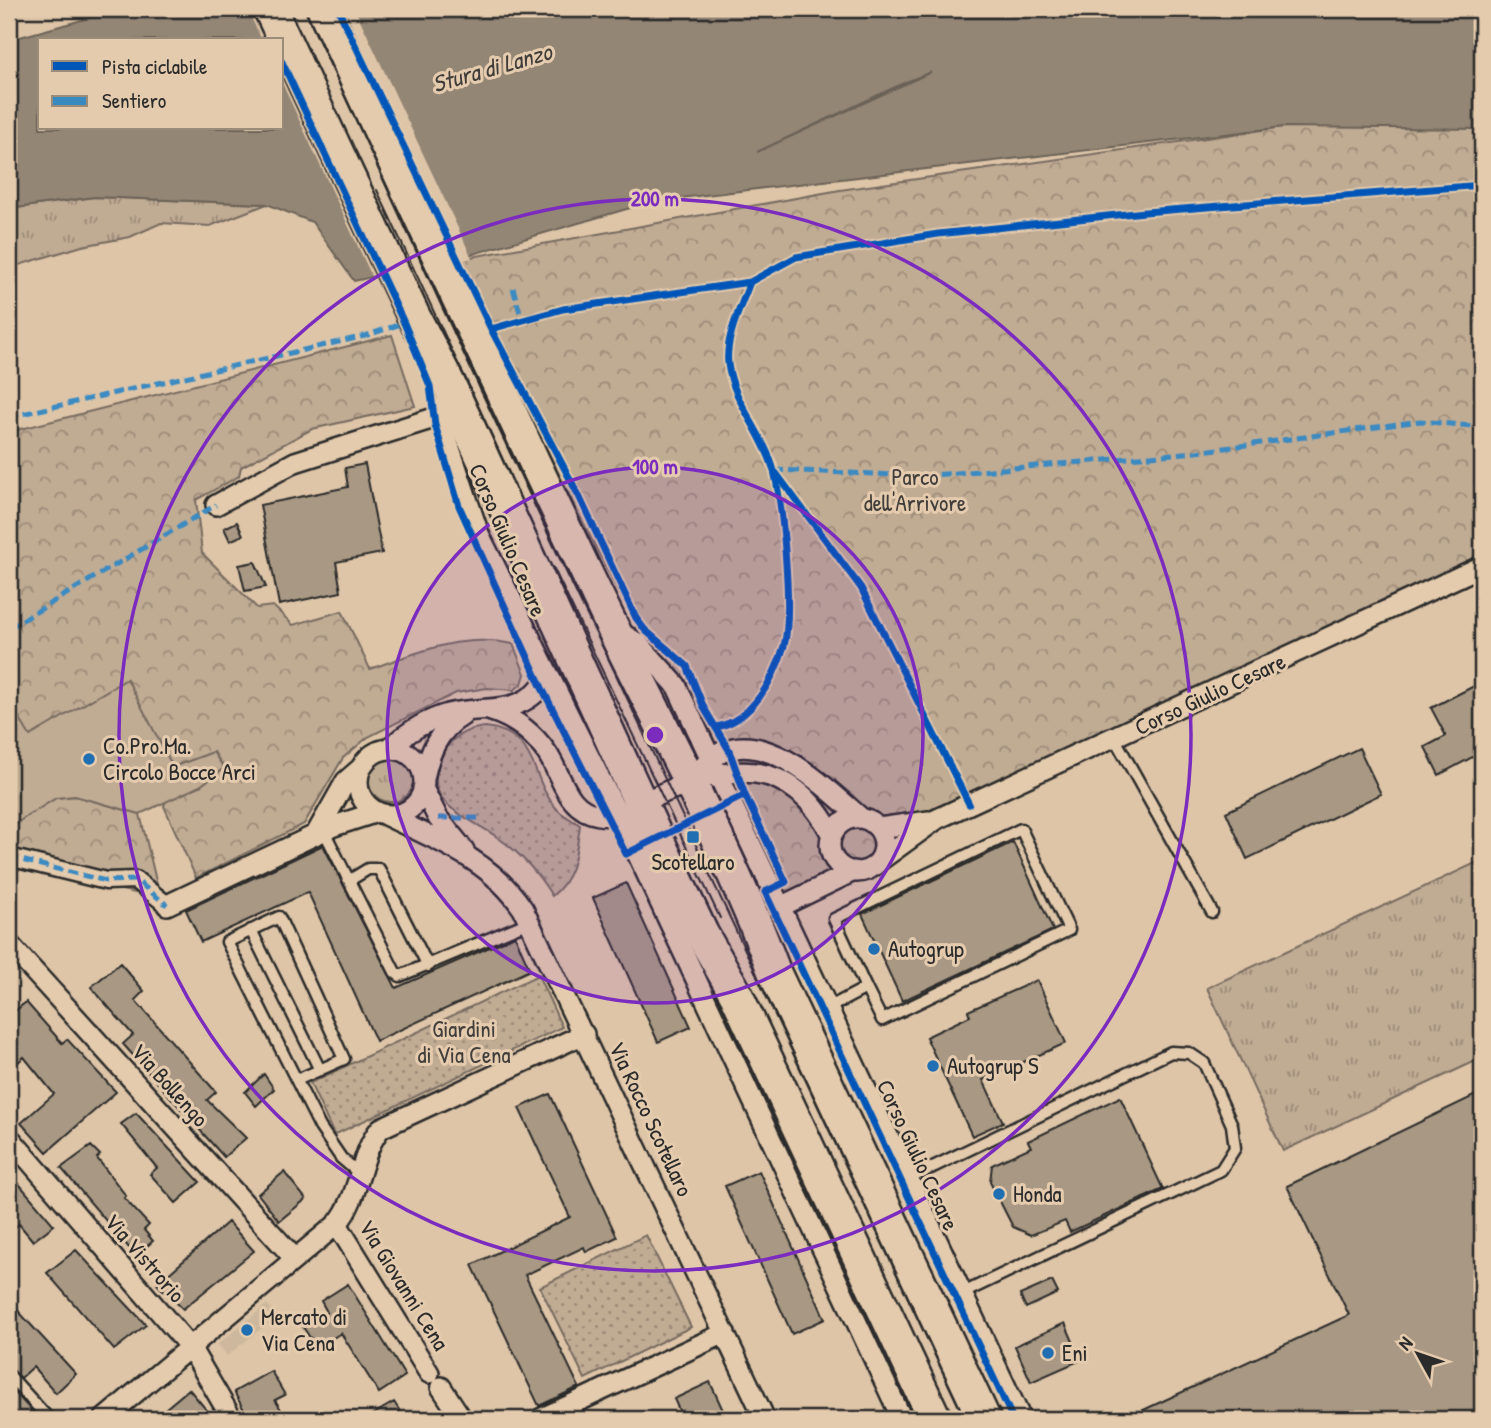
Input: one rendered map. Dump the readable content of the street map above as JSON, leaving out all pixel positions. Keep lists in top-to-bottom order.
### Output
{
  "streets": {
    "main road": ["Corso Giulio Cesare"],
    "street": [
      "Via Bollengo",
      "Via Rocco Scotellaro",
      "Via Vistrorio",
      "Via Giovanni Cena"
    ]
  },
  "crossings": [
    ["Via Bollengo", "Via Giovanni Cena"],
    ["Via Rocco Scotellaro", "Via Giovanni Cena"],
    ["Via Vistrorio", "Via Giovanni Cena"]
  ],
  "water": ["Stura di Lanzo"],
  "parks": ["Parco dell'Arrivore", "Giardini di Via Cena"],
  "places": {
    "other": [
      "Co.Pro.Ma. Circolo Bocce Arci",
      "Autogrup",
      "Autogrup S",
      "Honda",
      "Mercato di Via Cena",
      "Eni"
    ],
    "transit": ["Scotellaro"]
  },
  "legend": ["Pista ciclabile", "Sentiero"],
  "north": "top left",
  "rings": ["200 m", "100 m"]
}
